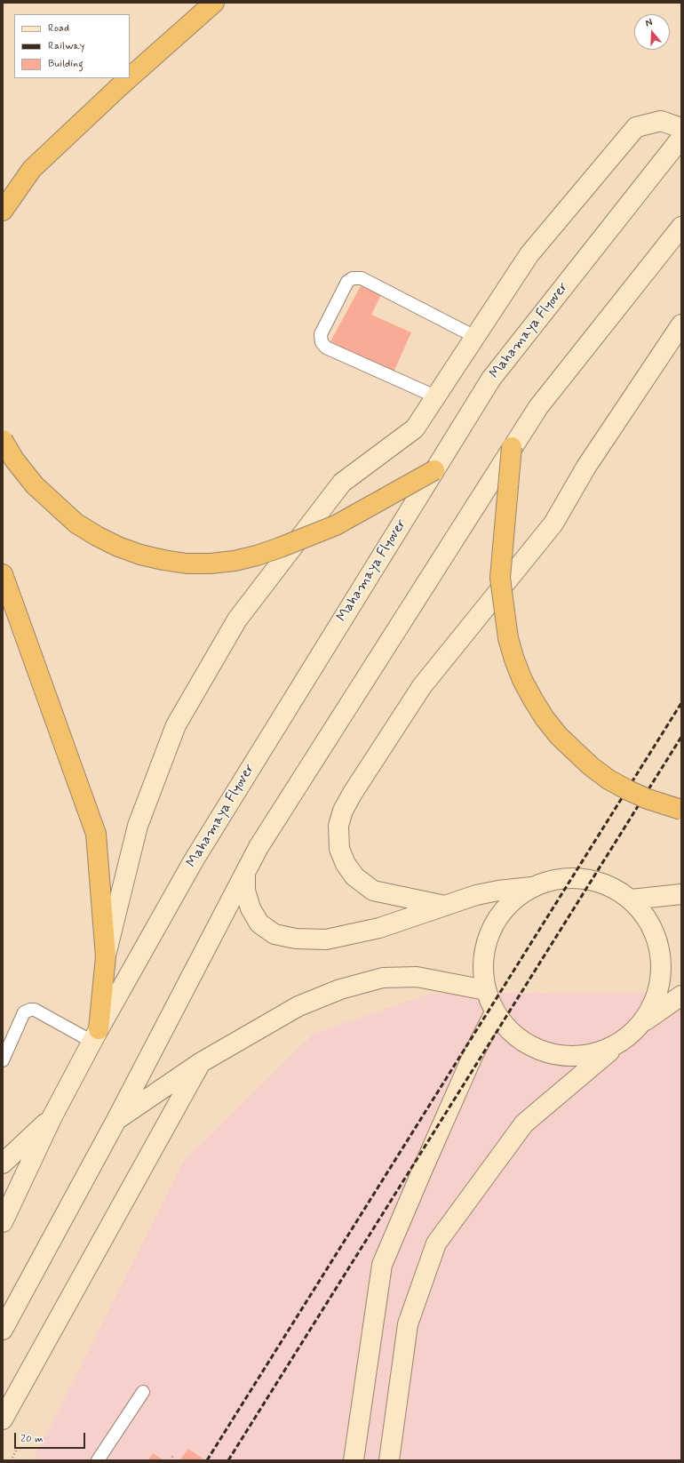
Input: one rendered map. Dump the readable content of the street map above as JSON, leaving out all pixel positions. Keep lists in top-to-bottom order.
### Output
{
  "streets": {
    "main road": ["Mahamaya Flyover"]
  },
  "legend": ["Road", "Railway", "Building"],
  "scale_bar": "20 m",
  "north": "top"
}
